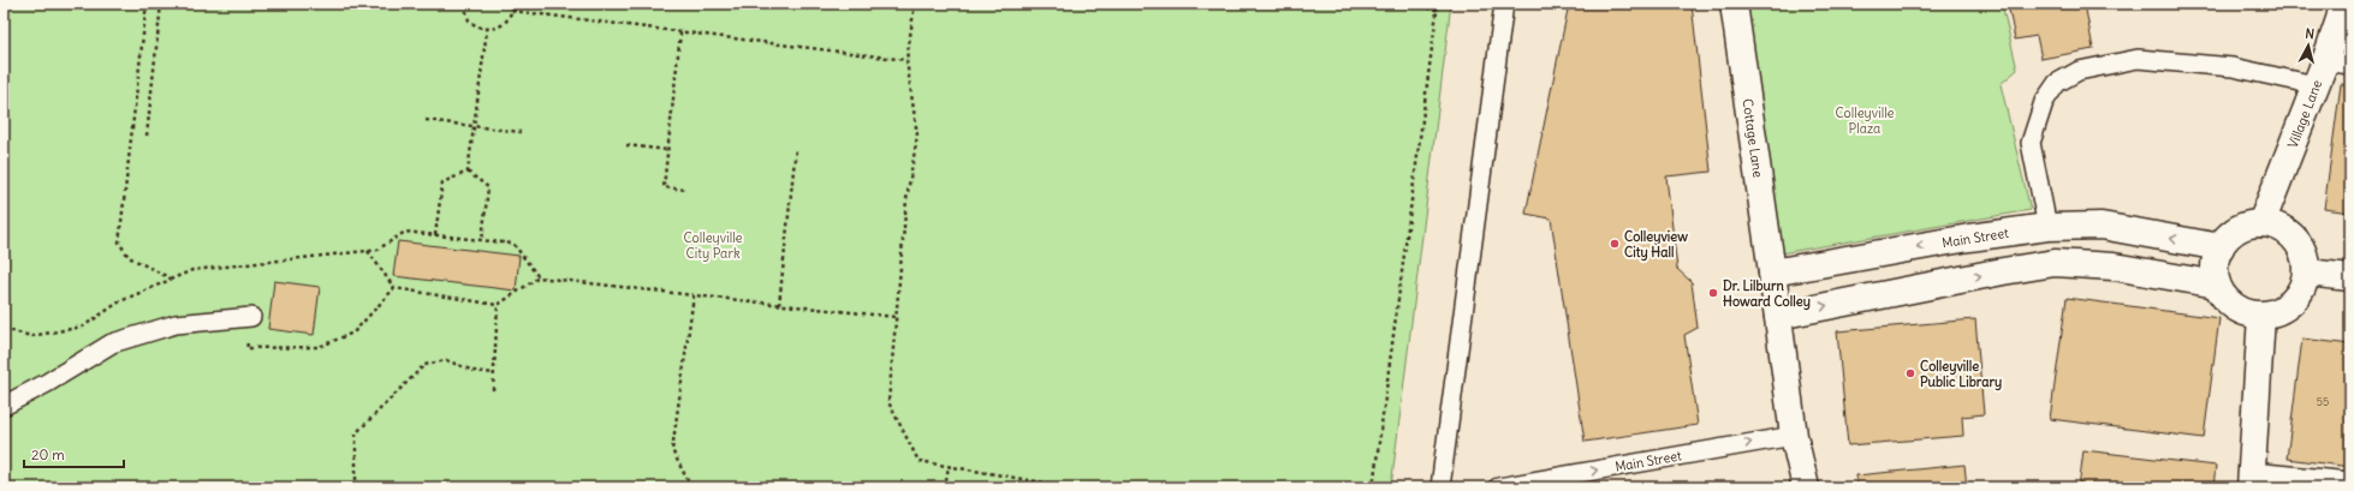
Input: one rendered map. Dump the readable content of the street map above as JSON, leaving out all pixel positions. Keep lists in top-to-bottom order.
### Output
{
  "streets": {
    "street": ["Village Lane", "Cottage Lane", "Main Street"]
  },
  "crossings": [
    ["Village Lane", "Main Street"],
    ["Cottage Lane", "Main Street"]
  ],
  "parks": ["Colleyville Plaza", "Colleyville City Park"],
  "places": ["Colleyview City Hall", "Dr. Lilburn Howard Colley", "Colleyville Public Library"],
  "house_numbers": ["55"],
  "scale_bar": "20 m",
  "north": "top"
}
